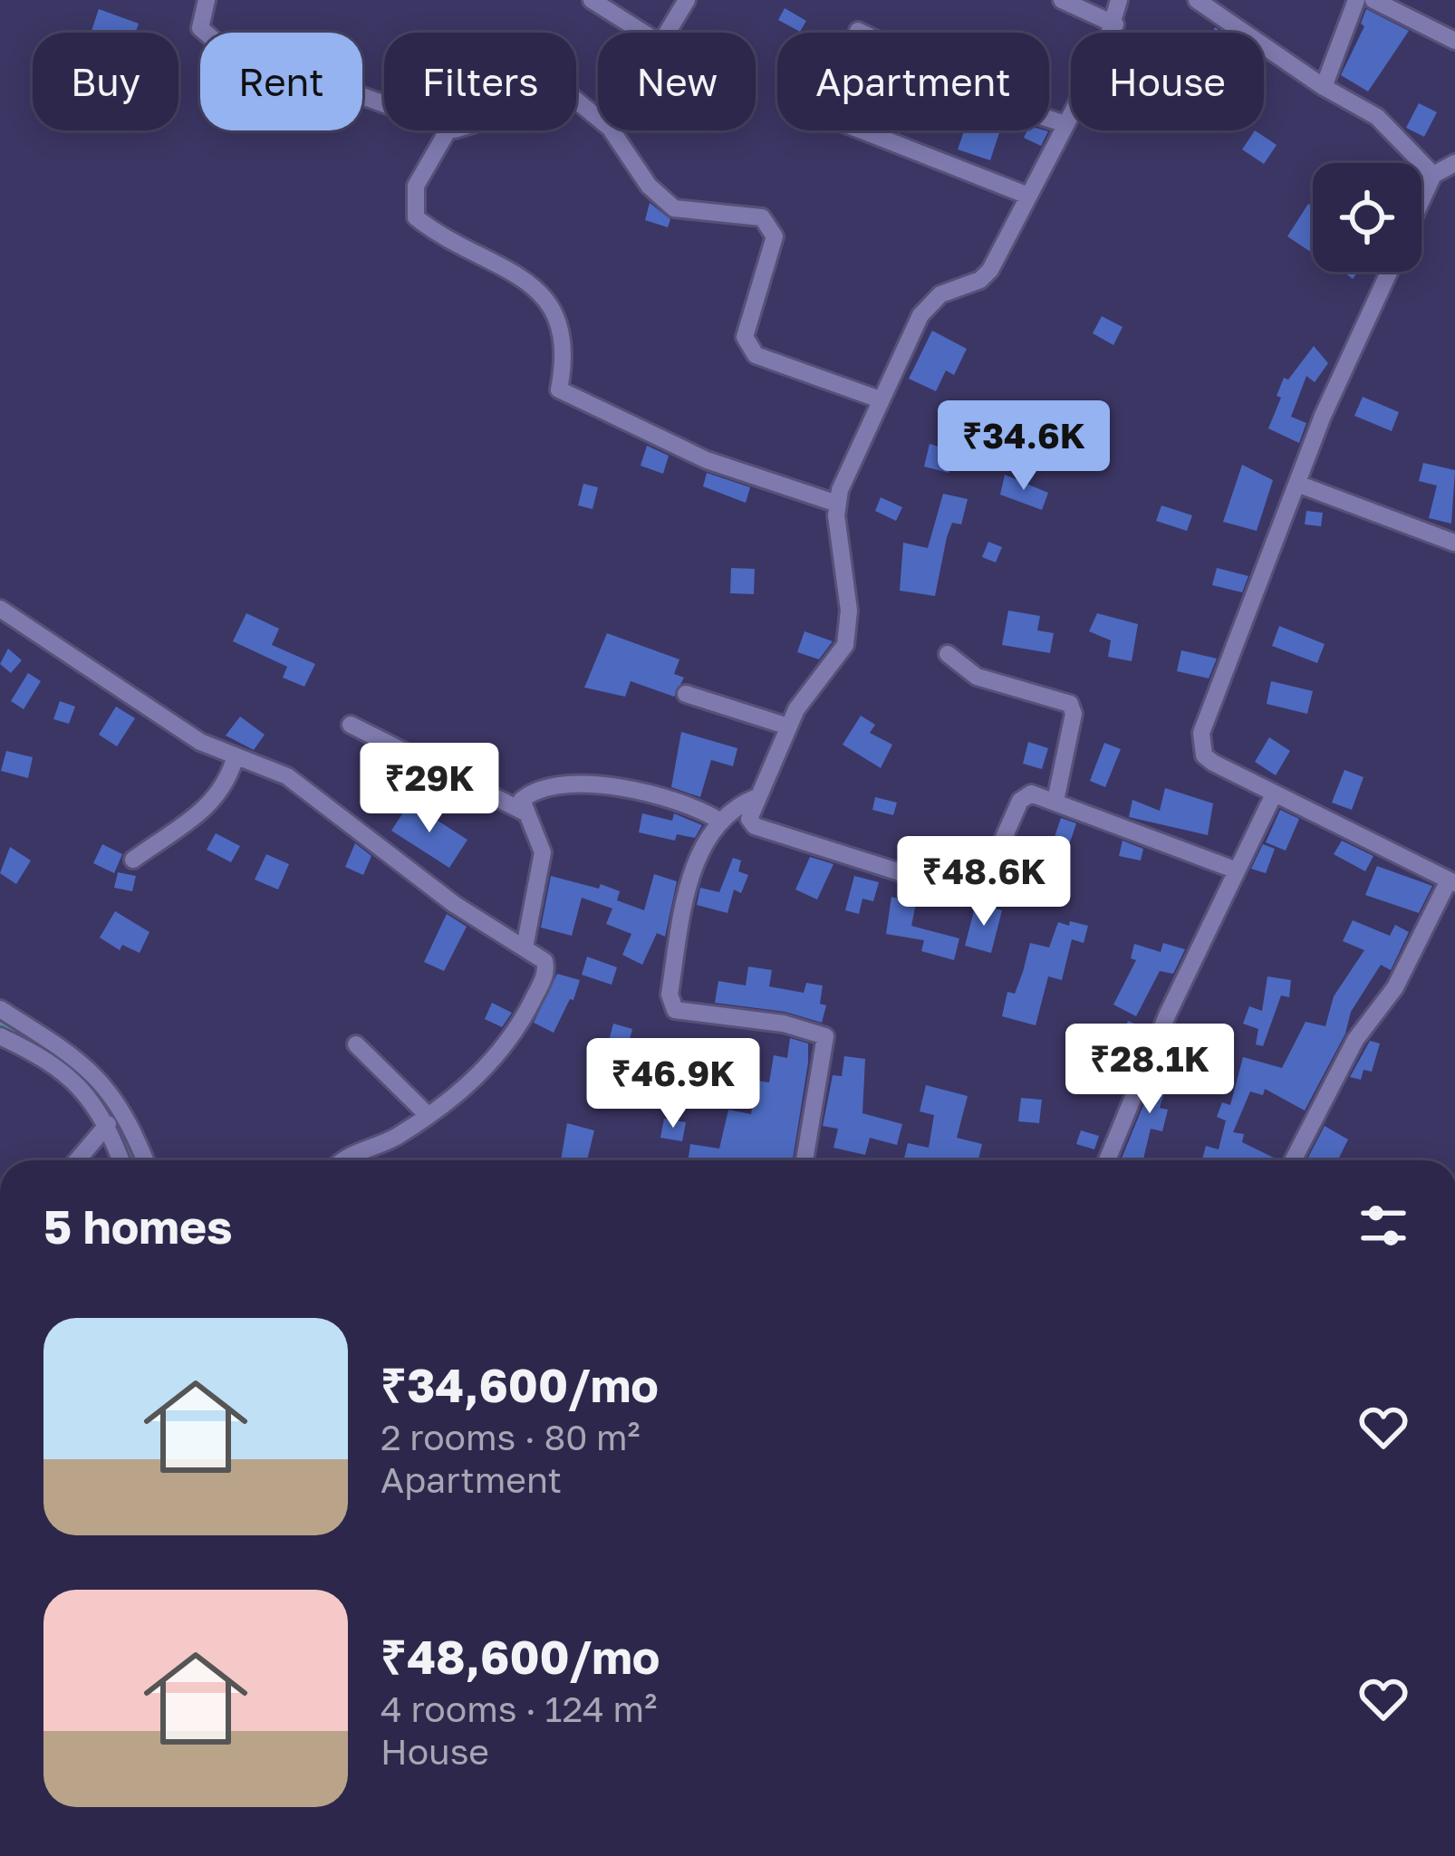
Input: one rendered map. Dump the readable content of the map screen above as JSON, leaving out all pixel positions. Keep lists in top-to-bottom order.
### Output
{
  "page": {
    "chip": [
      "Buy",
      "Rent",
      "Filters",
      "New",
      "Apartment",
      "House"
    ],
    "price": [
      "₹34.6K",
      "₹29K",
      "₹48.6K",
      "₹28.1K",
      "₹46.9K"
    ],
    "heading": "5 homes",
    "list": [
      {
        "name": "₹34,600/mo",
        "note": "2 rooms · 80 m² · Apartment"
      },
      {
        "name": "₹48,600/mo",
        "note": "4 rooms · 124 m² · House"
      }
    ]
  }
}
